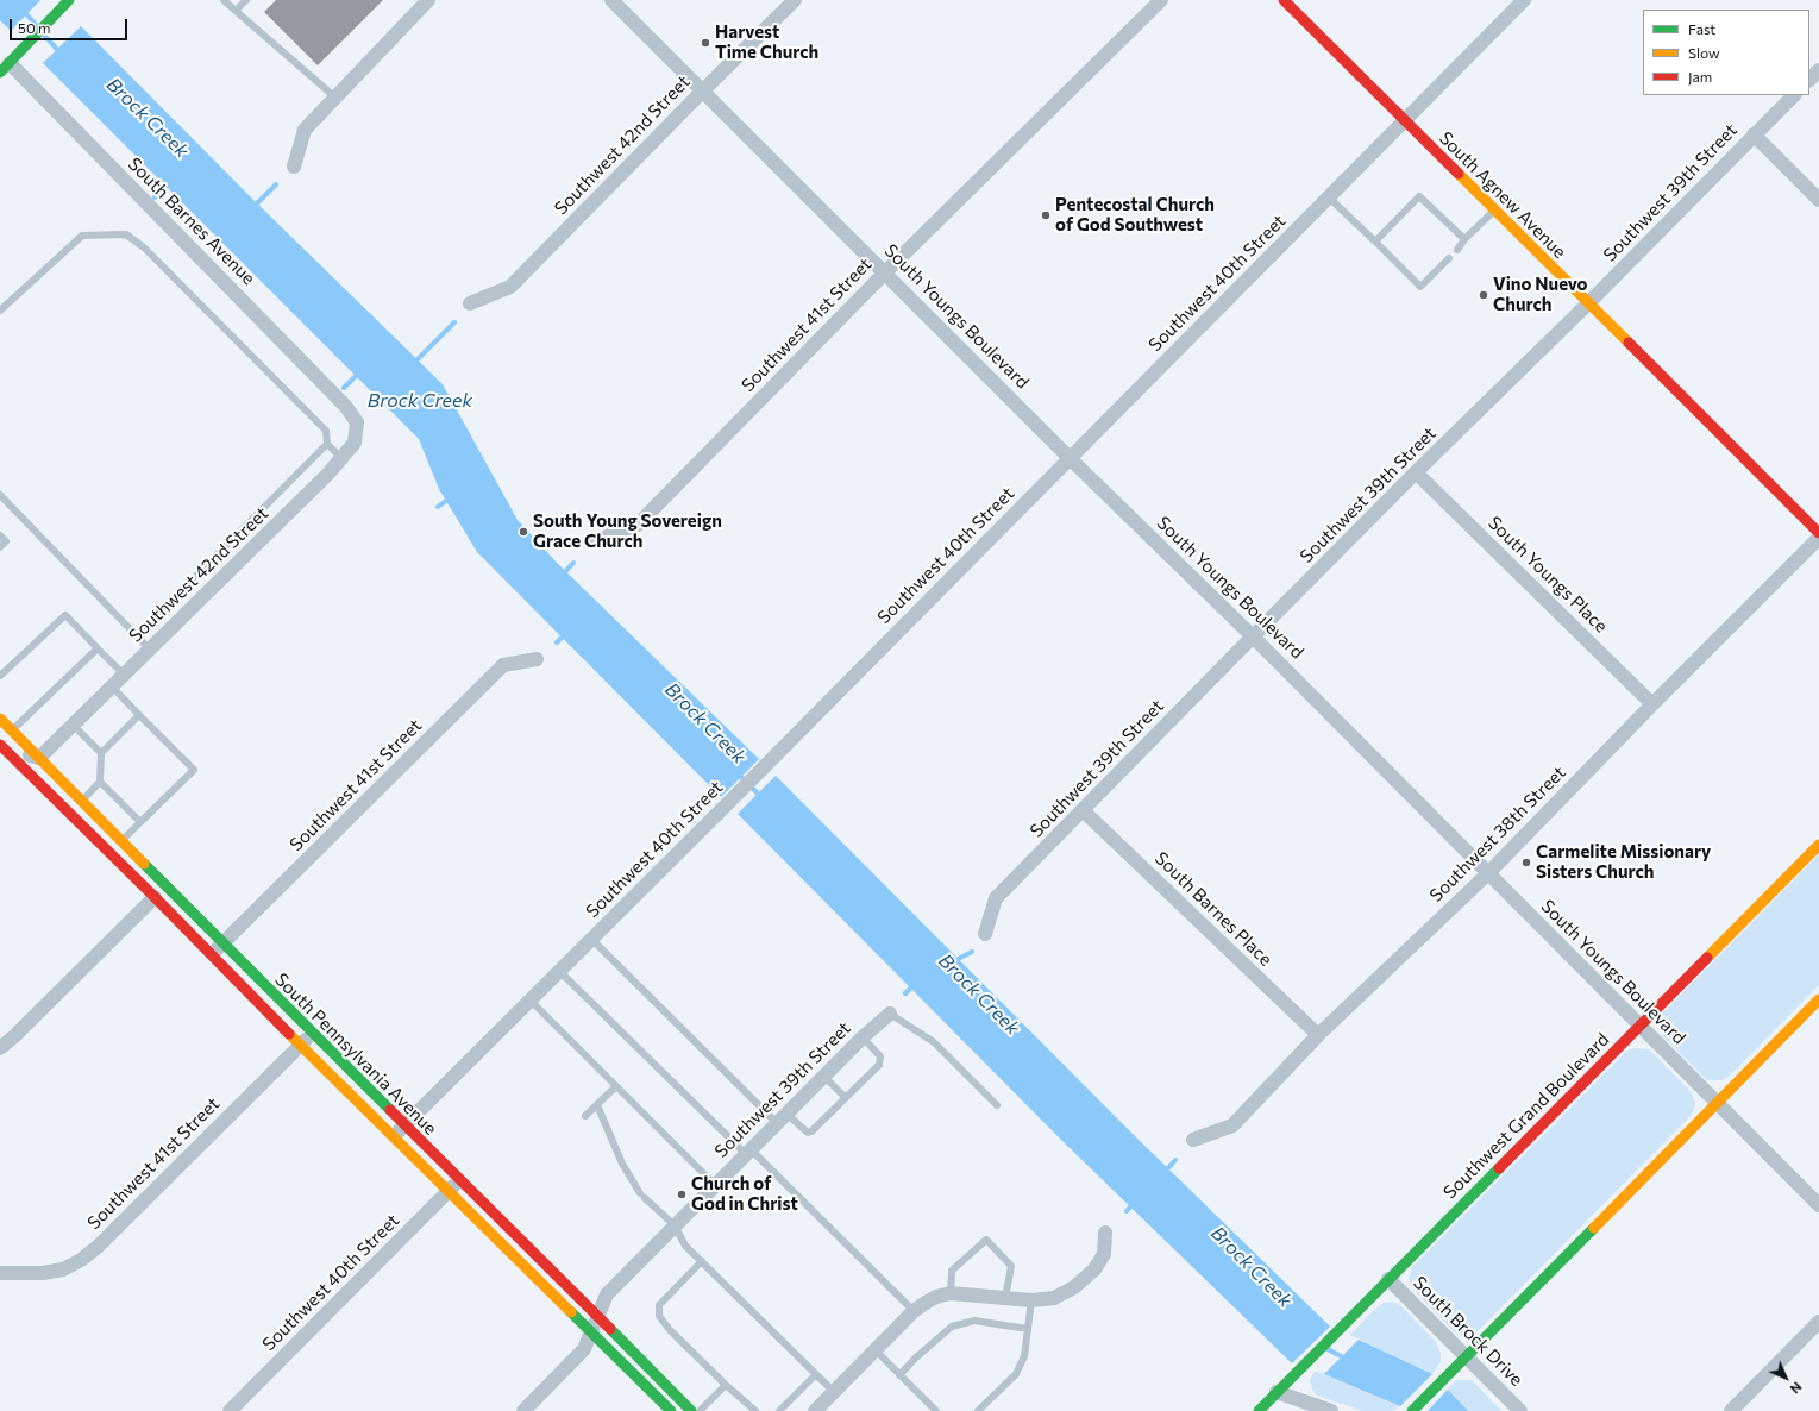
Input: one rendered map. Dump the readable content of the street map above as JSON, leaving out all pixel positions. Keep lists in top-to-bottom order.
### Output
{
  "streets": {
    "street": [
      "Southwest 42nd Street",
      "Southwest 39th Street",
      "South Agnew Avenue",
      "South Barnes Avenue",
      "Southwest 40th Street",
      "South Youngs Boulevard",
      "Southwest 41st Street",
      "South Youngs Place",
      "Southwest 38th Street",
      "South Barnes Place",
      "South Pennsylvania Avenue",
      "Southwest Grand Boulevard",
      "South Brock Drive"
    ]
  },
  "crossings": [
    ["Southwest 42nd Street", "South Barnes Avenue"],
    ["Southwest 42nd Street", "South Youngs Boulevard"],
    ["Southwest 42nd Street", "South Pennsylvania Avenue"],
    ["Southwest 39th Street", "South Agnew Avenue"],
    ["Southwest 39th Street", "South Youngs Boulevard"],
    ["Southwest 39th Street", "South Youngs Place"],
    ["Southwest 39th Street", "South Barnes Place"],
    ["Southwest 39th Street", "South Pennsylvania Avenue"],
    ["South Agnew Avenue", "Southwest 40th Street"],
    ["Southwest 40th Street", "South Youngs Boulevard"],
    ["Southwest 40th Street", "South Pennsylvania Avenue"],
    ["South Youngs Boulevard", "Southwest 41st Street"],
    ["South Youngs Boulevard", "Southwest 38th Street"],
    ["South Youngs Boulevard", "Southwest Grand Boulevard"],
    ["Southwest 41st Street", "South Pennsylvania Avenue"],
    ["South Youngs Place", "Southwest 38th Street"],
    ["Southwest 38th Street", "South Barnes Place"],
    ["Southwest Grand Boulevard", "South Brock Drive"]
  ],
  "water": ["Brock Creek"],
  "places": [
    "Harvest Time Church",
    "Pentecostal Church of God Southwest",
    "Vino Nuevo Church",
    "South Young Sovereign Grace Church",
    "Carmelite Missionary Sisters Church",
    "Church of God in Christ"
  ],
  "legend": ["Fast", "Slow", "Jam"],
  "scale_bar": "50 m",
  "north": "bottom right"
}
